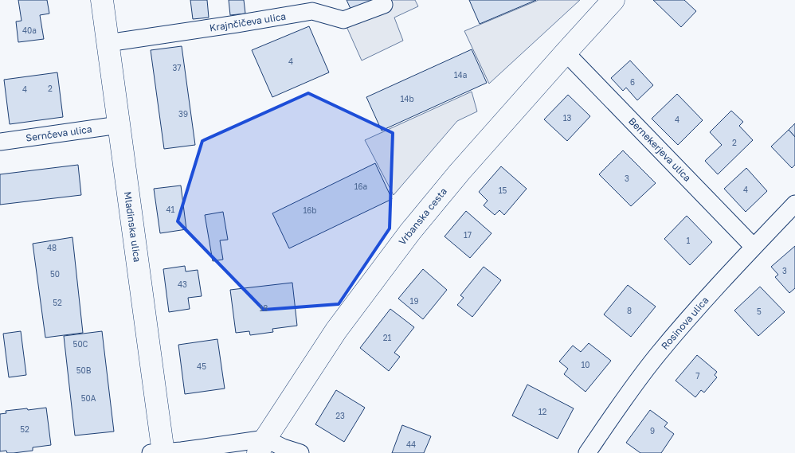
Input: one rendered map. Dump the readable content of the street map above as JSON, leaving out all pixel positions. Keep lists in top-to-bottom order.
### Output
{
  "streets": {
    "street": [
      "Krajnčičeva ulica",
      "Sernčeva ulica",
      "Bernekerjeva ulica",
      "Vrbanska cesta",
      "Mladinska ulica",
      "Rosinova ulica"
    ]
  },
  "crossings": [
    ["Krajnčičeva ulica", "Mladinska ulica"],
    ["Sernčeva ulica", "Mladinska ulica"],
    ["Bernekerjeva ulica", "Vrbanska cesta"],
    ["Bernekerjeva ulica", "Rosinova ulica"]
  ],
  "house_numbers": [
    "40a",
    "4",
    "37",
    "14a",
    "6",
    "2",
    "4",
    "14b",
    "39",
    "13",
    "4",
    "2",
    "3",
    "16a",
    "4",
    "15",
    "41",
    "16b",
    "17",
    "1",
    "48",
    "3",
    "50",
    "43",
    "19",
    "52",
    "18",
    "8",
    "5",
    "21",
    "50C",
    "10",
    "45",
    "50B",
    "7",
    "50A",
    "12",
    "23",
    "52",
    "9",
    "44"
  ]
}
